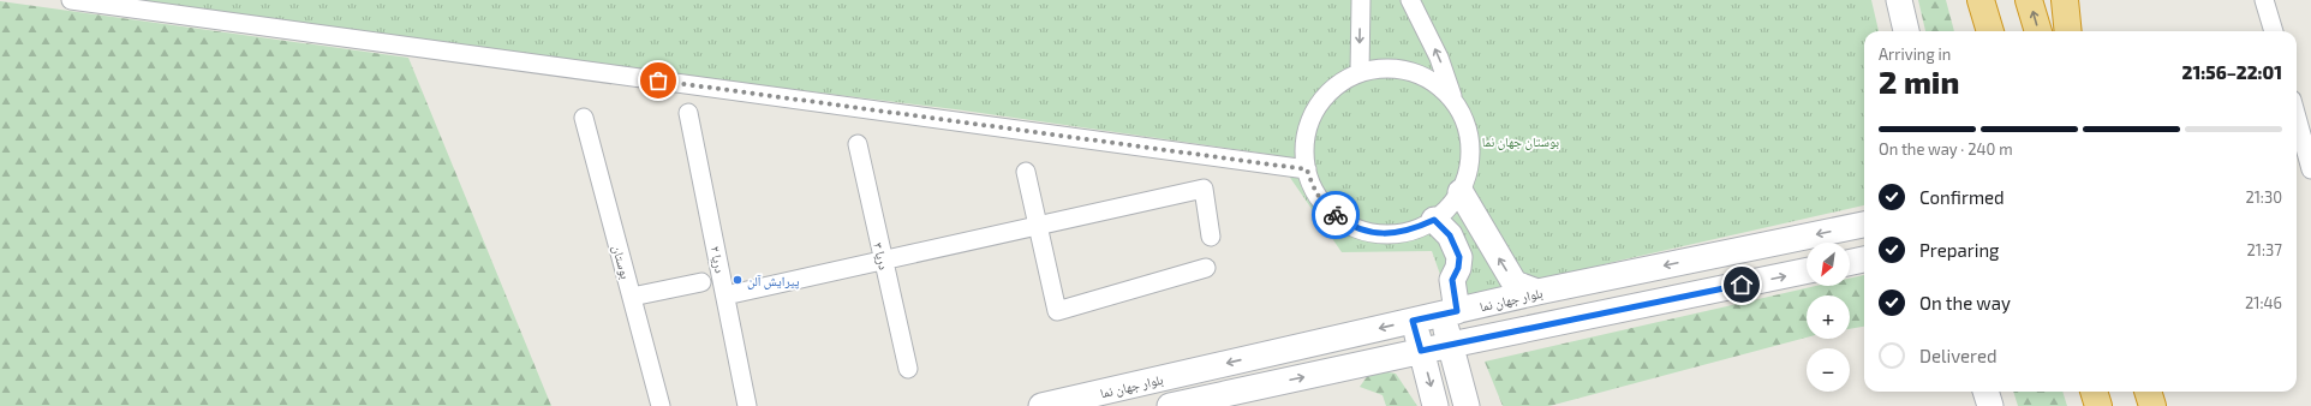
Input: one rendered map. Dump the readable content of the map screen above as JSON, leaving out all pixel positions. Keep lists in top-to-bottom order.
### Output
{
  "streets": {
    "street": [
      "دریا ۳",
      "دریا ۲",
      "بوستان",
      "بلوار جهان نما"
    ]
  },
  "parks": ["بوستان جهان نما"],
  "places": ["پیرایش آلن"],
  "north": "bottom left",
  "page": {
    "heading": ["2 min", "Arriving in", "21:56–22:01"],
    "bar": "On the way · 240 m",
    "list": [
      ["Confirmed", "21:30"],
      ["Preparing", "21:37"],
      ["On the way", "21:46"],
      "Delivered"
    ],
    "map_buttons": ["+", "−"]
  }
}
